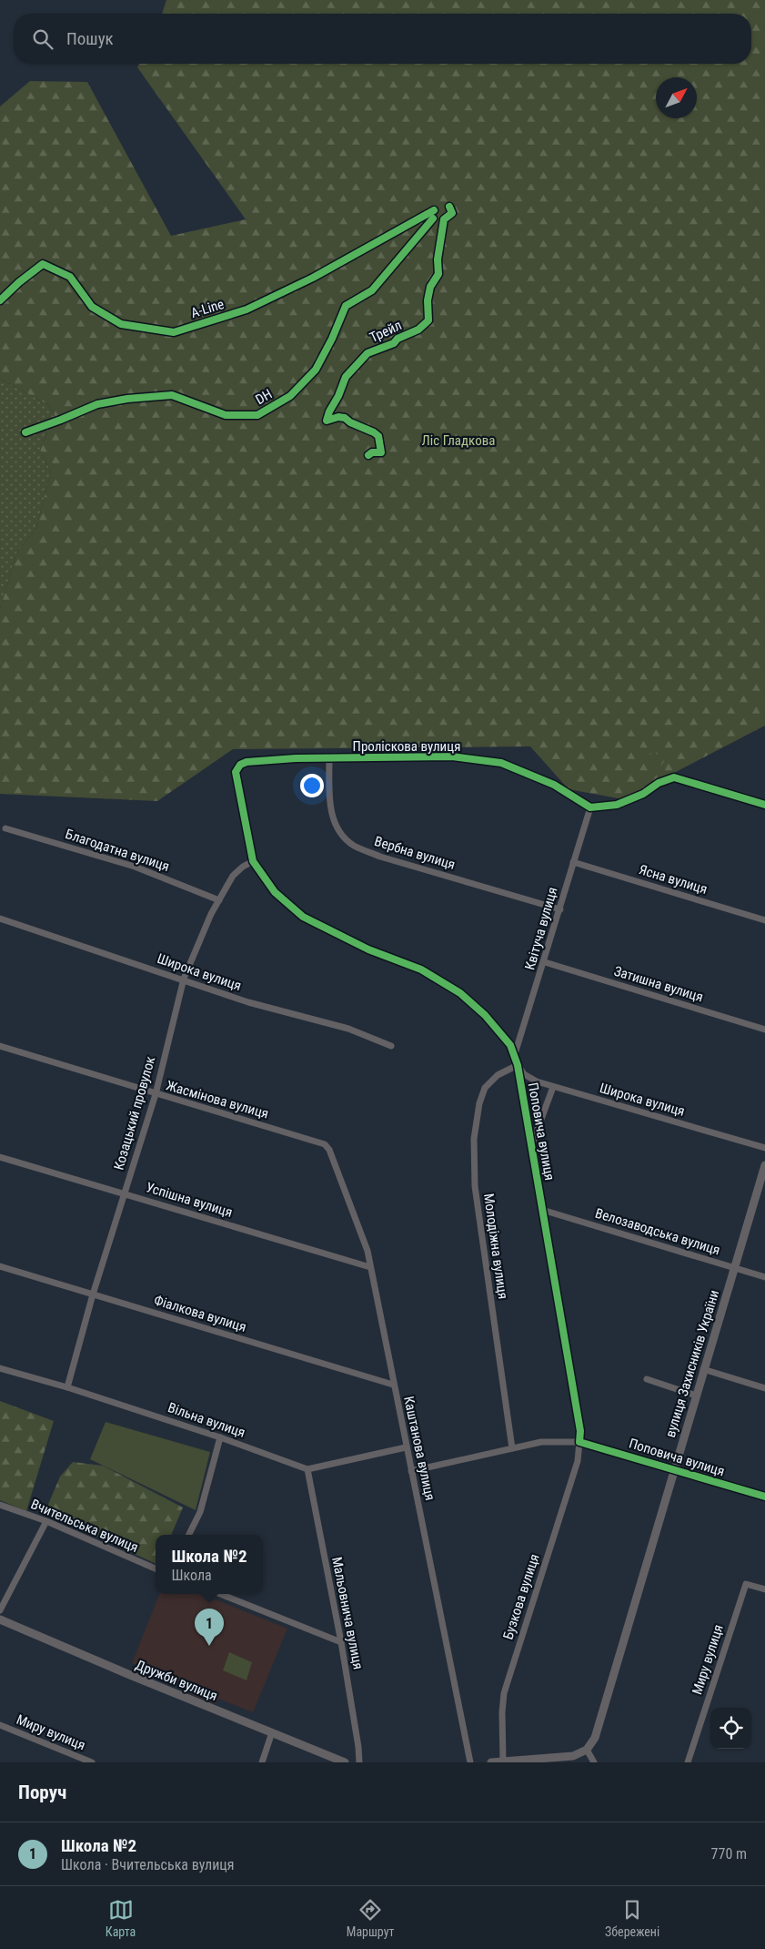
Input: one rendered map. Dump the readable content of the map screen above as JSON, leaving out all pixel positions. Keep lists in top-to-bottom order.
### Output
{
  "streets": {
    "street": [
      "Проліскова вулиця",
      "Благодатна вулиця",
      "Вербна вулиця",
      "Ясна вулиця",
      "Квітуча вулиця",
      "Широка вулиця",
      "Затишна вулиця",
      "Жасмінова вулиця",
      "Козацький провулок",
      "Поповича вулиця",
      "Успішна вулиця",
      "Велозаводська вулиця",
      "Молодіжна вулиця",
      "Фіалкова вулиця",
      "вулиця Захисників України",
      "Вільна вулиця",
      "Каштанова вулиця",
      "Вчительська вулиця",
      "Бузкова вулиця",
      "Мальовнича вулиця",
      "Миру вулиця",
      "Дружби вулиця"
    ],
    "cycle path": ["A-Line", "Трейл", "DH"]
  },
  "crossings": [
    ["Проліскова вулиця", "Вербна вулиця"],
    ["Проліскова вулиця", "Квітуча вулиця"],
    ["Проліскова вулиця", "Поповича вулиця"],
    ["Благодатна вулиця", "Козацький провулок"],
    ["Вербна вулиця", "Квітуча вулиця"],
    ["Ясна вулиця", "Квітуча вулиця"],
    ["Квітуча вулиця", "Затишна вулиця"],
    ["Квітуча вулиця", "Поповича вулиця"],
    ["Широка вулиця", "Козацький провулок"],
    ["Широка вулиця", "Поповича вулиця"],
    ["Широка вулиця", "Молодіжна вулиця"],
    ["Жасмінова вулиця", "Козацький провулок"],
    ["Жасмінова вулиця", "Каштанова вулиця"],
    ["Козацький провулок", "Поповича вулиця"],
    ["Козацький провулок", "Успішна вулиця"],
    ["Козацький провулок", "Фіалкова вулиця"],
    ["Козацький провулок", "Вільна вулиця"],
    ["Поповича вулиця", "Велозаводська вулиця"],
    ["Поповича вулиця", "Молодіжна вулиця"],
    ["Поповича вулиця", "вулиця Захисників України"],
    ["Поповича вулиця", "Бузкова вулиця"],
    ["Успішна вулиця", "Каштанова вулиця"],
    ["Велозаводська вулиця", "вулиця Захисників України"],
    ["Фіалкова вулиця", "Каштанова вулиця"],
    ["Вільна вулиця", "Мальовнича вулиця"]
  ],
  "parks": ["Ліс Гладкова"],
  "north": "top right",
  "page": {
    "search": "Пошук",
    "popup": ["Школа №2", "Школа"],
    "pins": "1",
    "heading": "Поруч",
    "list": [
      {
        "mark": "1",
        "name": "Школа №2",
        "note": "Школа · Вчительська вулиця",
        "value": "770 m"
      }
    ],
    "nav": ["Карта", "Маршрут", "Збережені"]
  }
}
